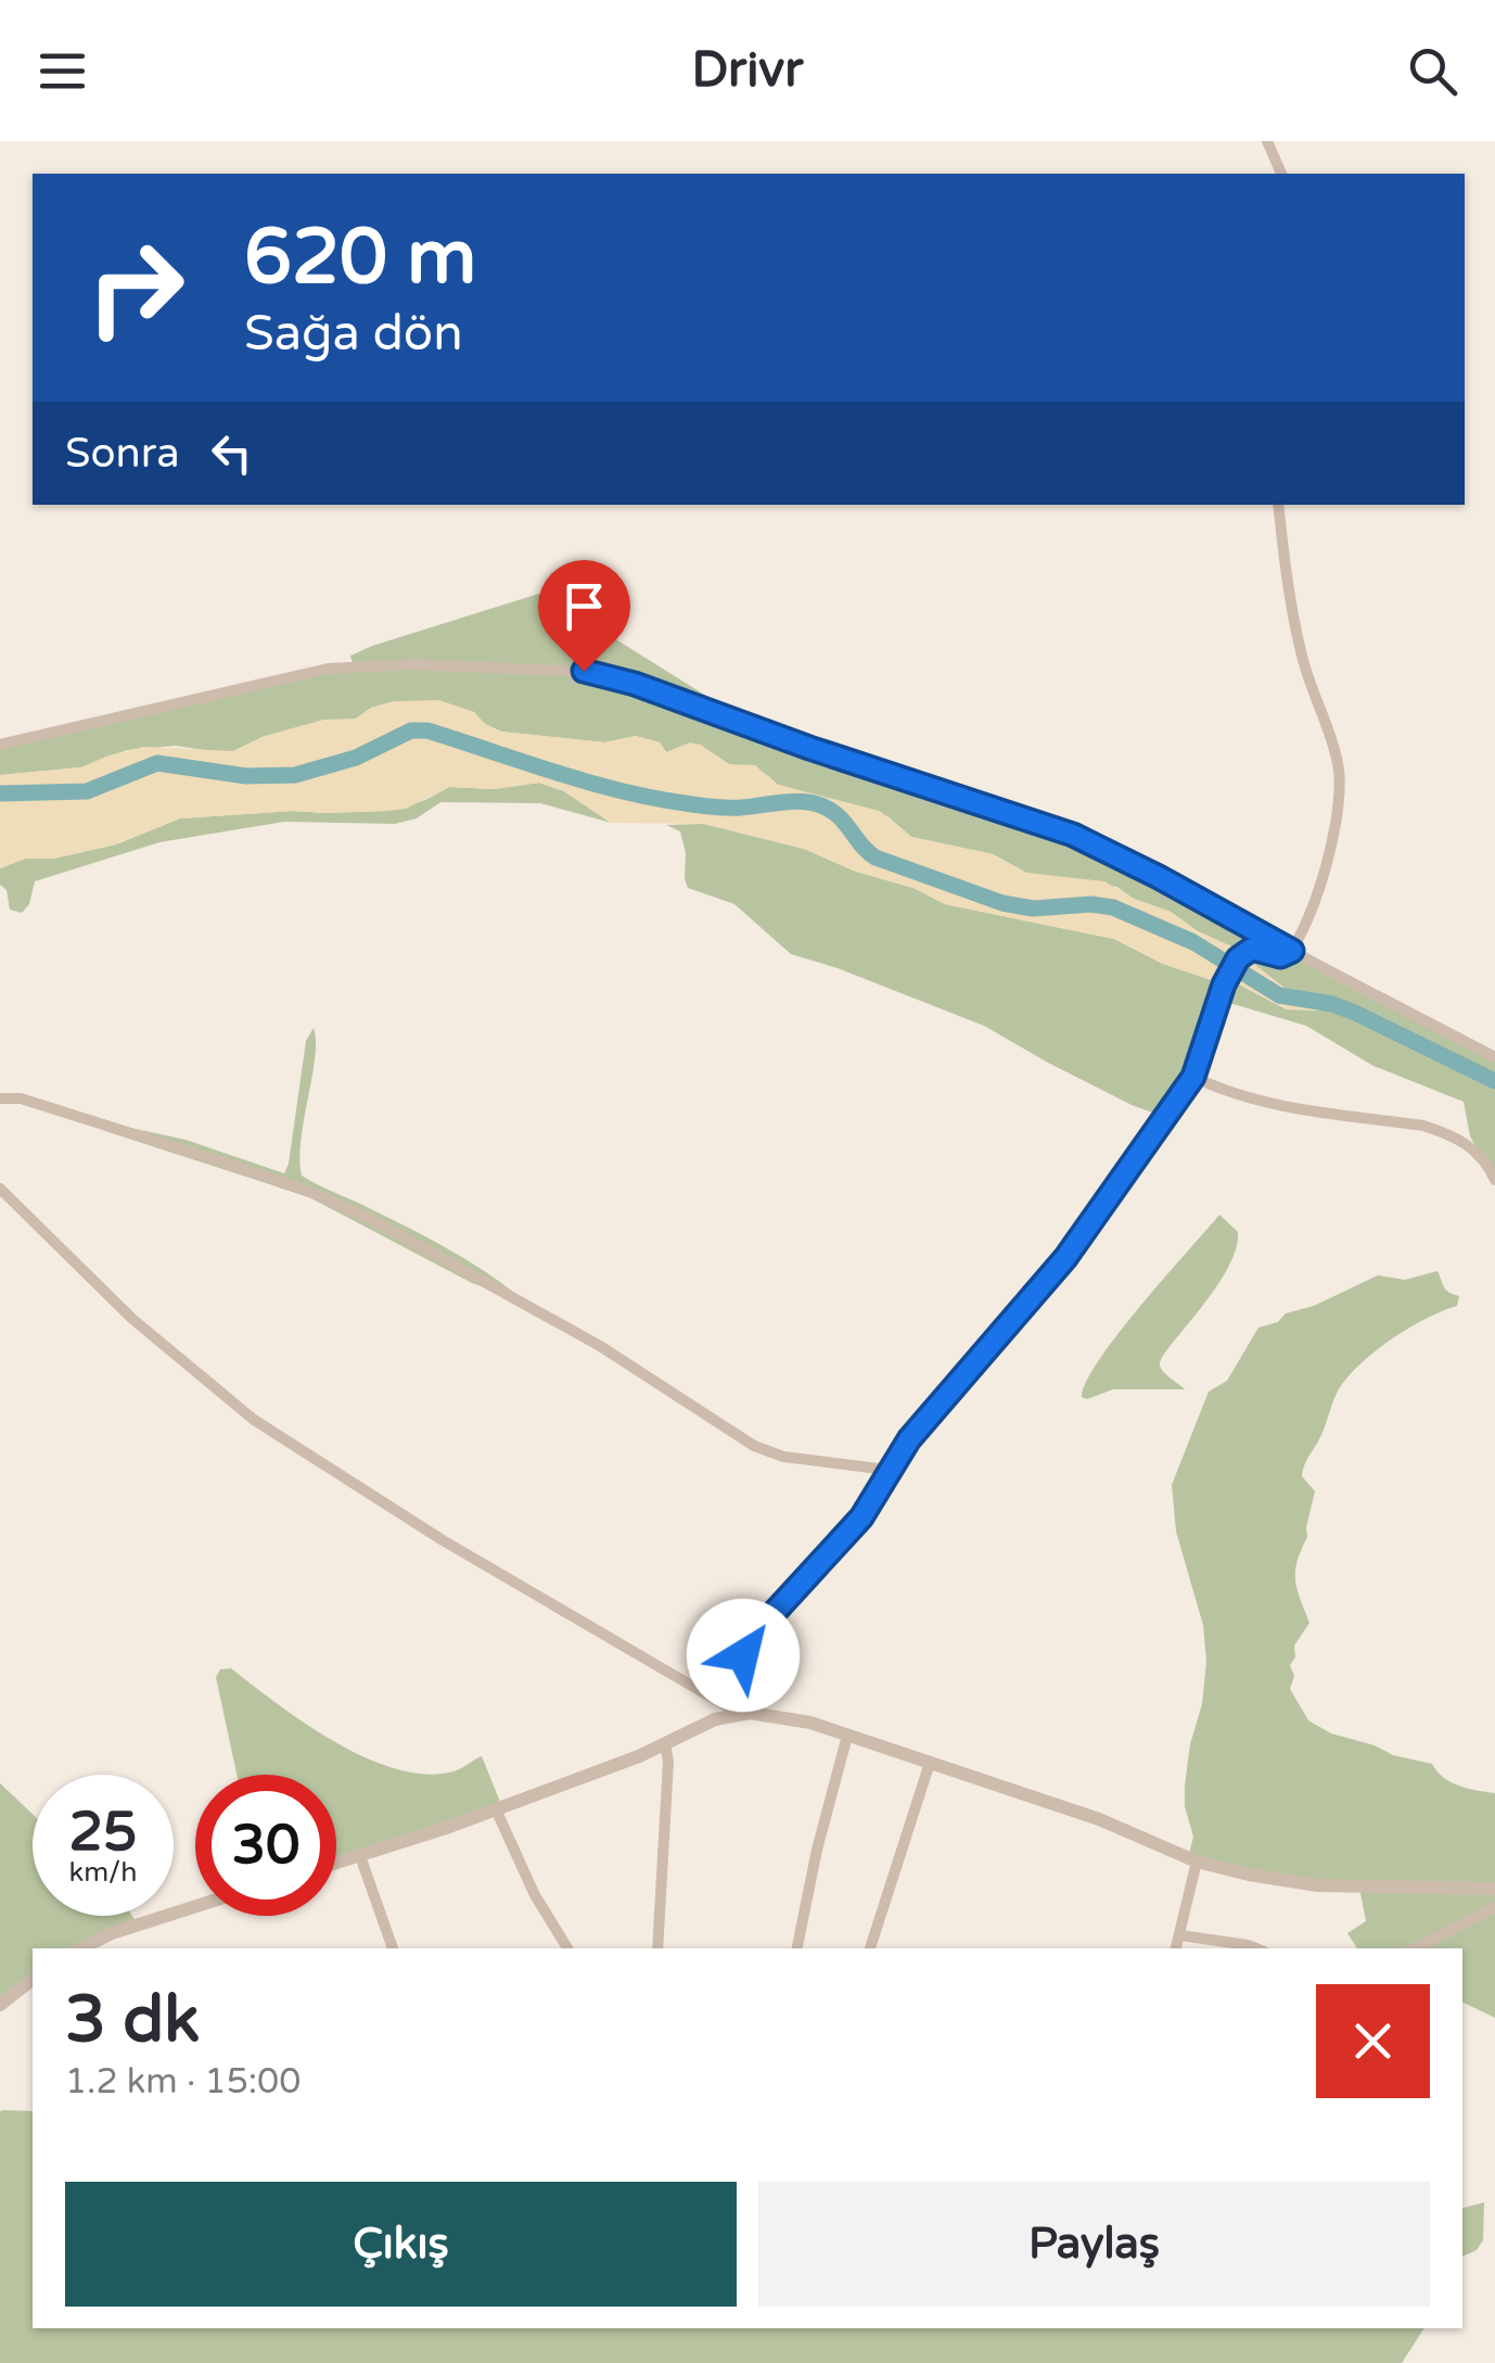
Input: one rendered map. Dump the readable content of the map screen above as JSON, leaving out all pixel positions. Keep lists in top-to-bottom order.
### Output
{
  "page": {
    "header": "Drivr",
    "turn": ["620 m", "Sağa dön"],
    "then": "Sonra",
    "speed": "25 km/h",
    "limit": "30",
    "heading": ["3 dk", "1.2 km · 15:00"],
    "buttons": ["Çıkış", "Paylaş"]
  }
}
